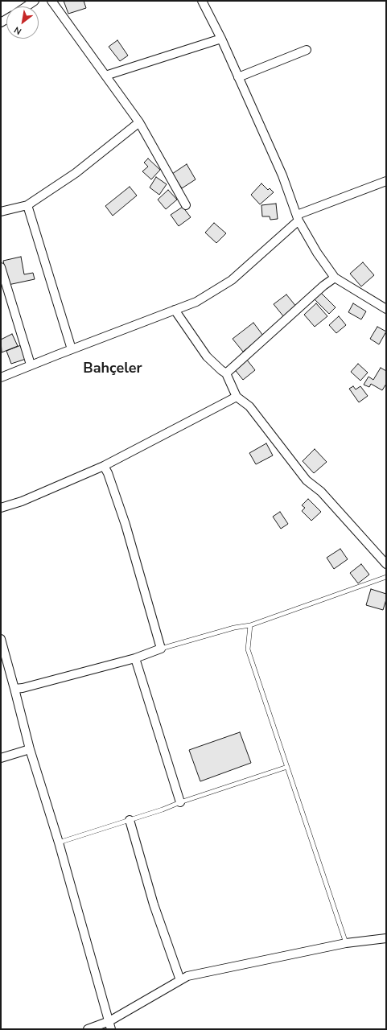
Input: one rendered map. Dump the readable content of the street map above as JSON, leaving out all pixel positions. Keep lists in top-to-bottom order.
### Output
{
  "districts": ["Bahçeler"],
  "north": "bottom left"
}
